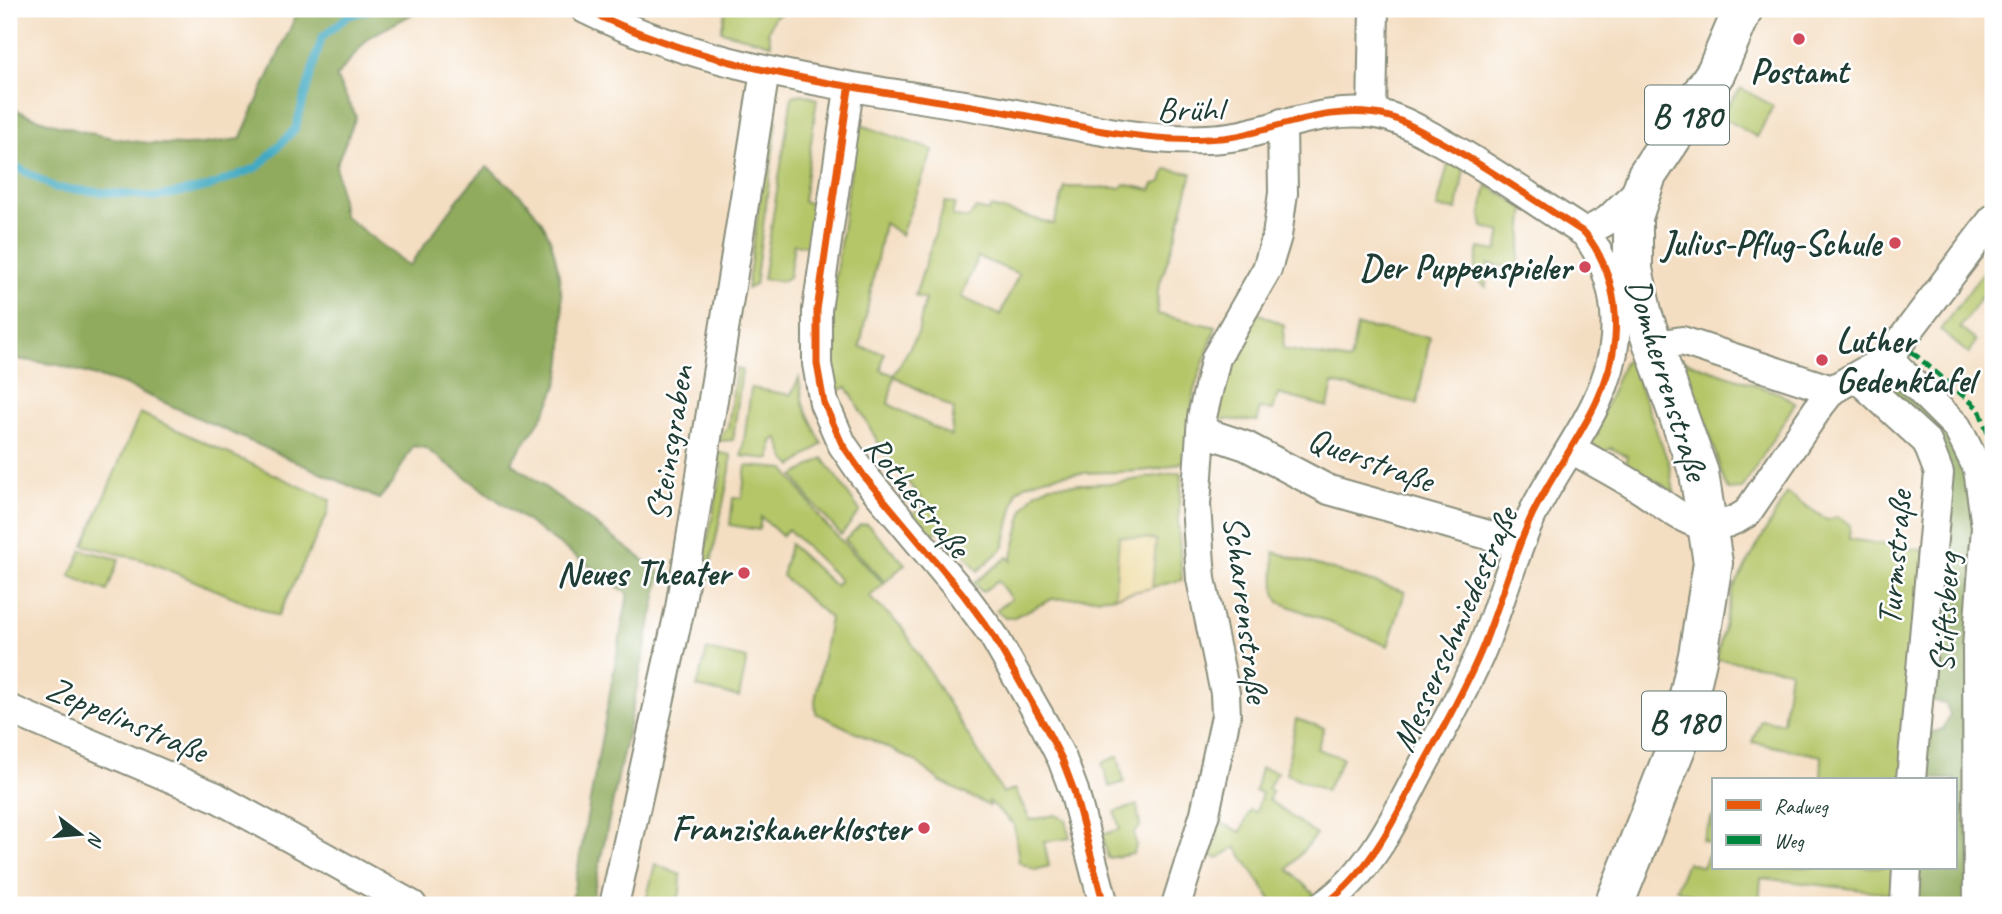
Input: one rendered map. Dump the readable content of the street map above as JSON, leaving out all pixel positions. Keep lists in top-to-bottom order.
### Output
{
  "streets": {
    "main road": ["B 180", "Domherrenstraße"],
    "street": [
      "Brühl",
      "Steinsgraben",
      "Querstraße",
      "Rothestraße",
      "Turmstraße",
      "Scharrenstraße",
      "Stiftsberg",
      "Messerschmiedestraße",
      "Zeppelinstraße"
    ]
  },
  "crossings": [
    ["Brühl", "Steinsgraben"],
    ["Brühl", "Rothestraße"],
    ["Brühl", "Scharrenstraße"],
    ["Brühl", "Messerschmiedestraße"],
    ["B 180", "Domherrenstraße"],
    ["Querstraße", "Scharrenstraße"],
    ["Querstraße", "Messerschmiedestraße"]
  ],
  "places": [
    "Postamt",
    "Julius-Pflug-Schule",
    "Der Puppenspieler",
    "Luther Gedenktafel",
    "Neues Theater",
    "Franziskanerkloster"
  ],
  "legend": ["Radweg", "Weg"],
  "north": "right"
}
